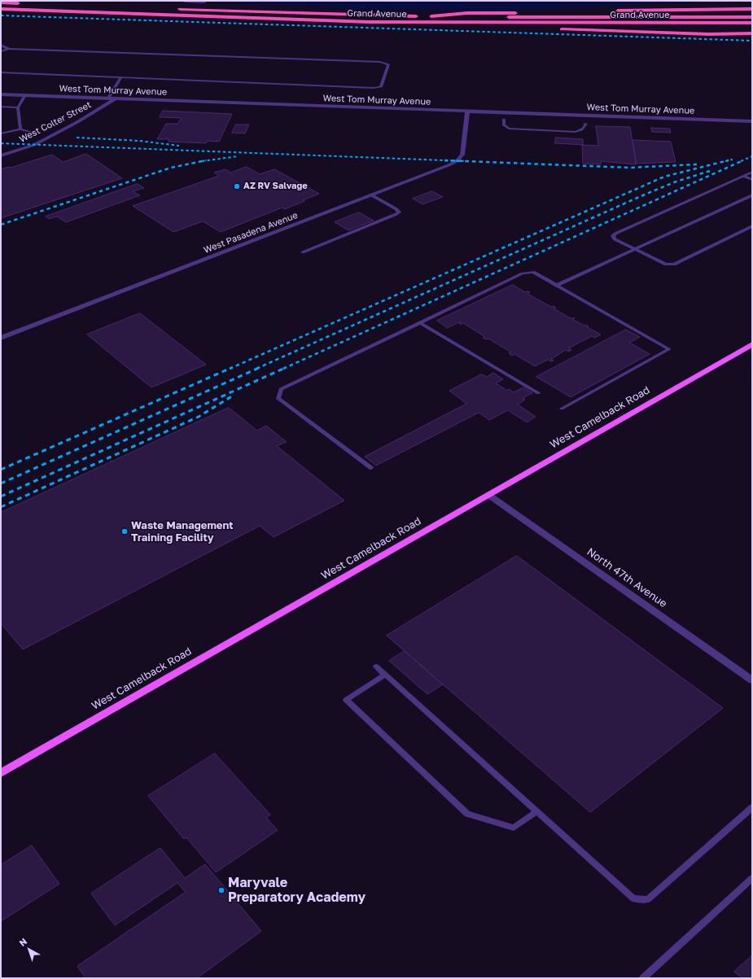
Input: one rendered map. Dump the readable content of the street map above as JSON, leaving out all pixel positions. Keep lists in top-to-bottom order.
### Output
{
  "streets": {
    "highway": ["Grand Avenue"],
    "main road": ["West Camelback Road"],
    "street": [
      "West Tom Murray Avenue",
      "West Colter Street",
      "West Pasadena Avenue",
      "North 47th Avenue"
    ]
  },
  "crossings": [
    ["West Tom Murray Avenue", "West Colter Street"],
    ["West Tom Murray Avenue", "West Pasadena Avenue"],
    ["West Camelback Road", "North 47th Avenue"]
  ],
  "places": ["AZ RV Salvage", "Waste Management Training Facility", "Maryvale Preparatory Academy"],
  "north": "top left"
}
